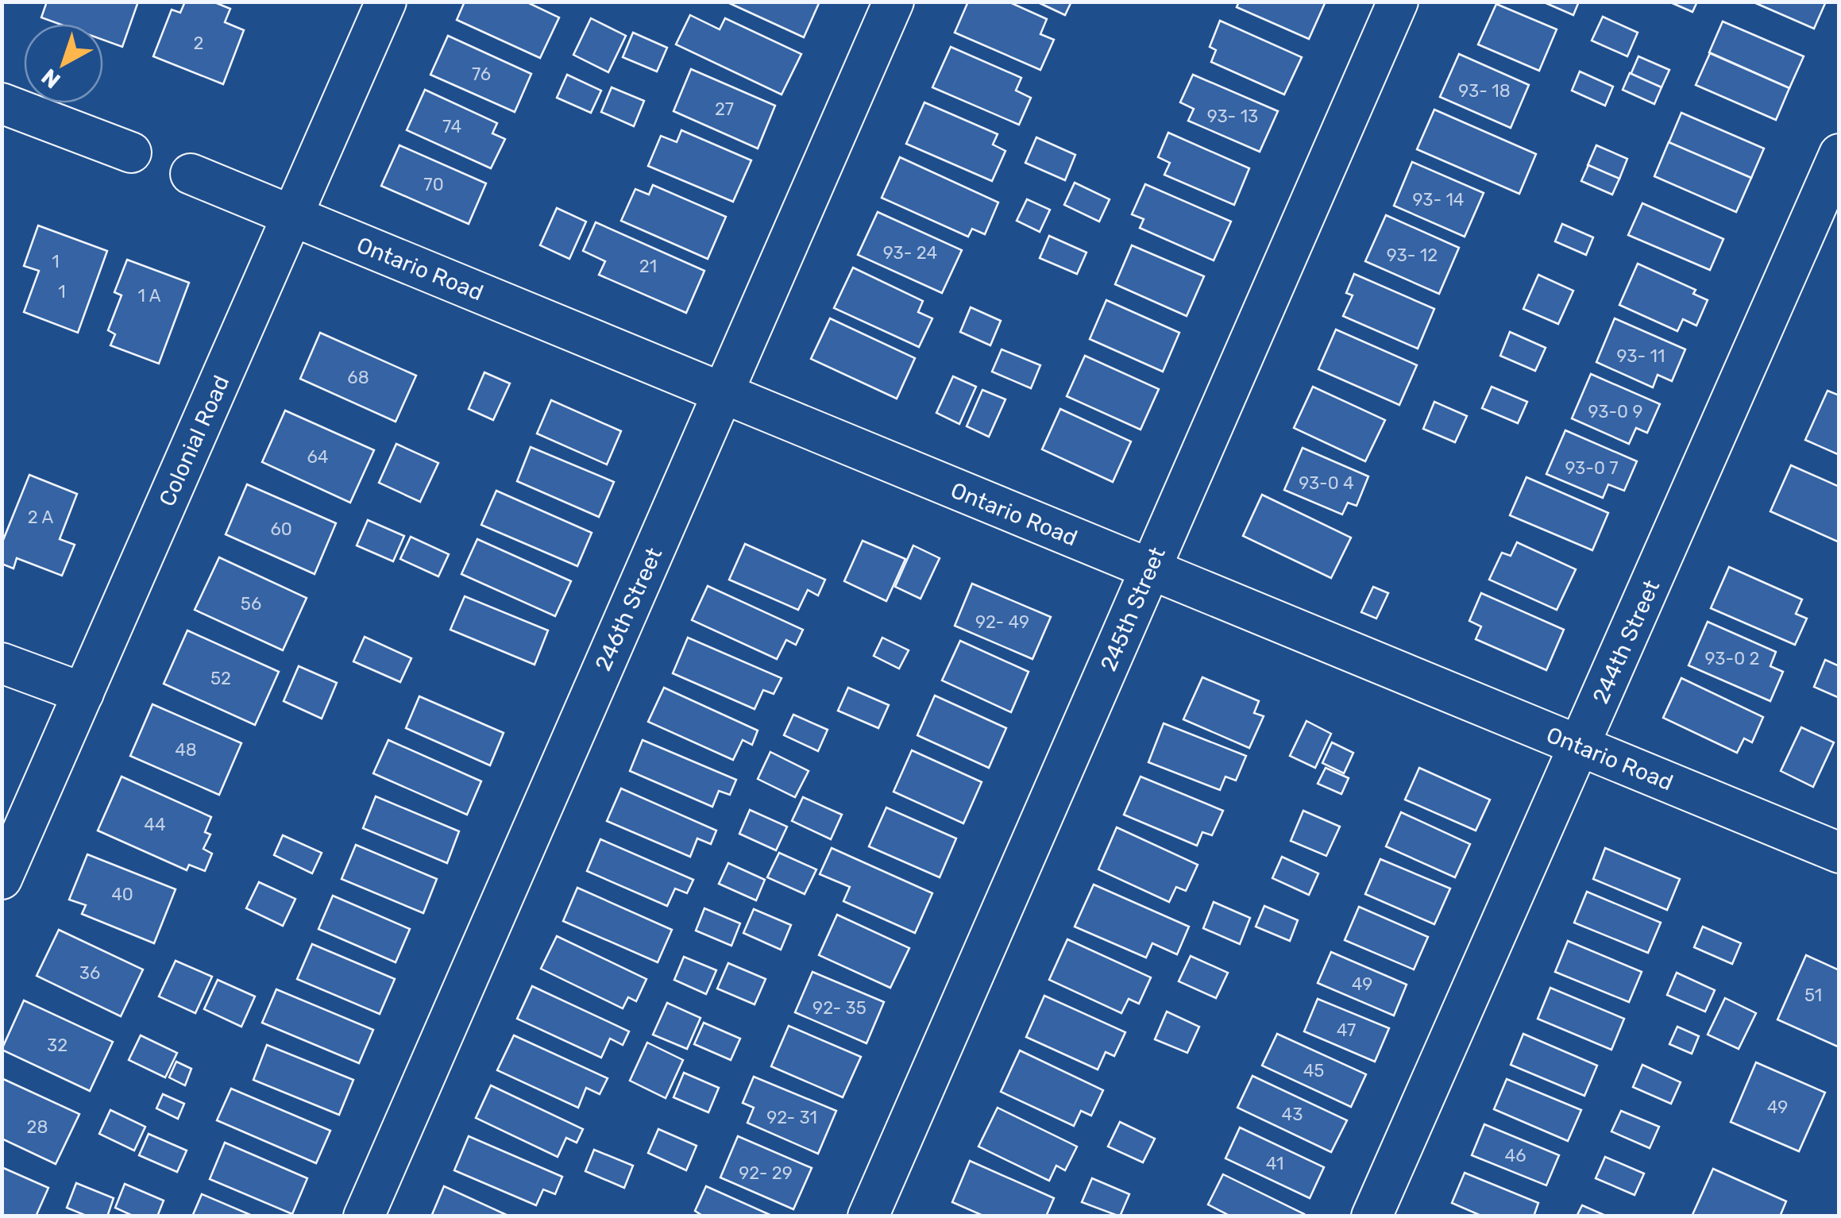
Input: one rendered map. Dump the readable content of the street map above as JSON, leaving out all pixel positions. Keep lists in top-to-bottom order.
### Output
{
  "streets": {
    "street": [
      "Ontario Road",
      "Colonial Road",
      "246th Street",
      "245th Street",
      "244th Street"
    ]
  },
  "crossings": [
    ["Ontario Road", "Colonial Road"],
    ["Ontario Road", "246th Street"],
    ["Ontario Road", "245th Street"],
    ["Ontario Road", "244th Street"]
  ],
  "house_numbers": [
    "2",
    "76",
    "93- 18",
    "27",
    "93- 13",
    "74",
    "70",
    "93- 14",
    "93- 24",
    "93- 12",
    "1",
    "21",
    "1",
    "1 A",
    "93- 11",
    "68",
    "93-0 9",
    "64",
    "93-0 7",
    "93-0 4",
    "2 A",
    "60",
    "56",
    "92- 49",
    "93-0 2",
    "52",
    "48",
    "44",
    "40",
    "36",
    "49",
    "51",
    "92- 35",
    "47",
    "32",
    "45",
    "49",
    "43",
    "92- 31",
    "28",
    "46",
    "41",
    "92- 29"
  ],
  "north": "bottom left"
}
